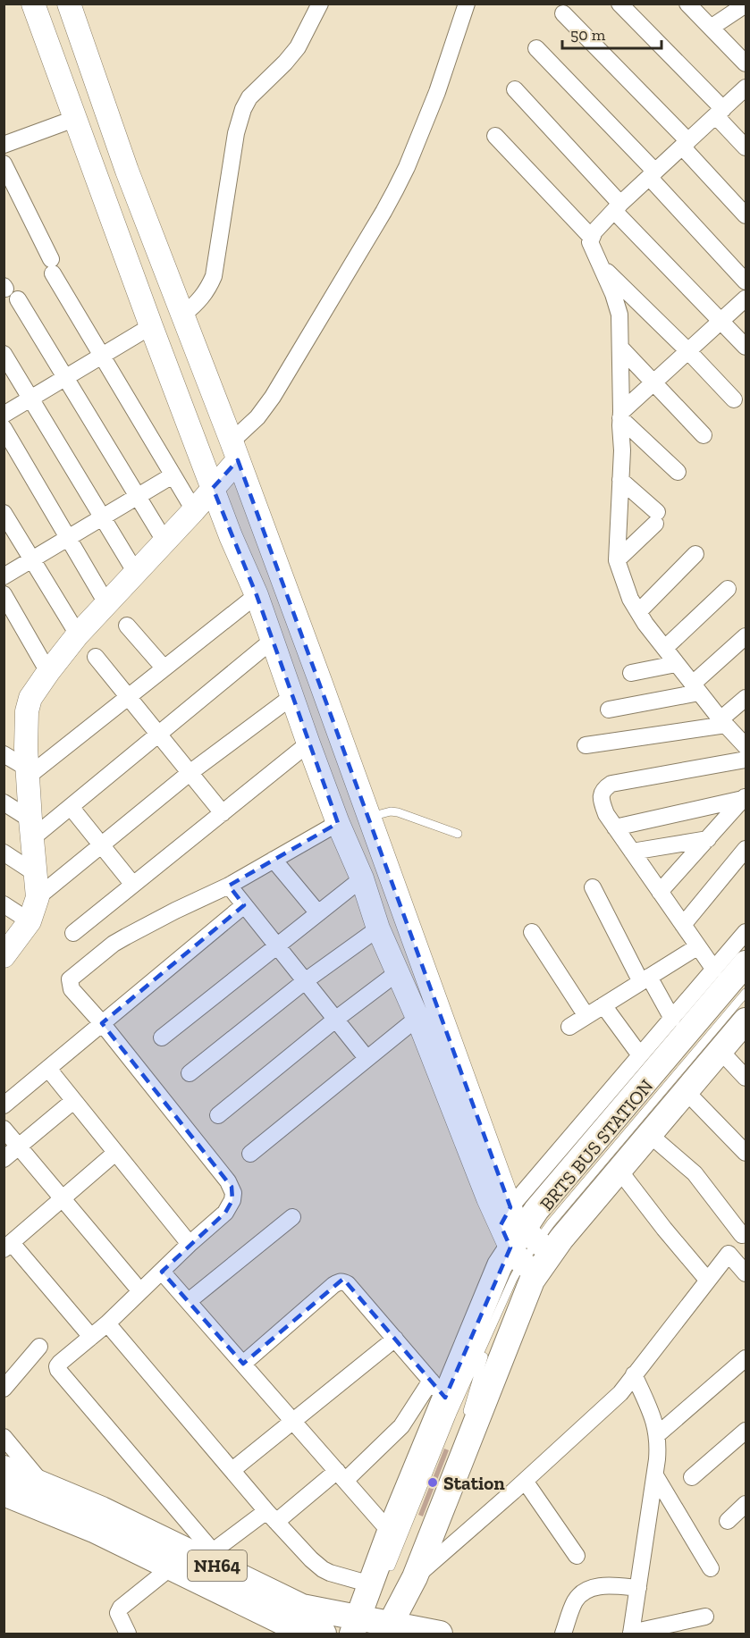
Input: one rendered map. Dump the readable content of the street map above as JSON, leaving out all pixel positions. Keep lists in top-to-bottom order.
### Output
{
  "streets": {
    "main road": ["NH64"],
    "lane": ["BRTS BUS STATION"]
  },
  "places": ["Station"],
  "scale_bar": "50 m"
}
